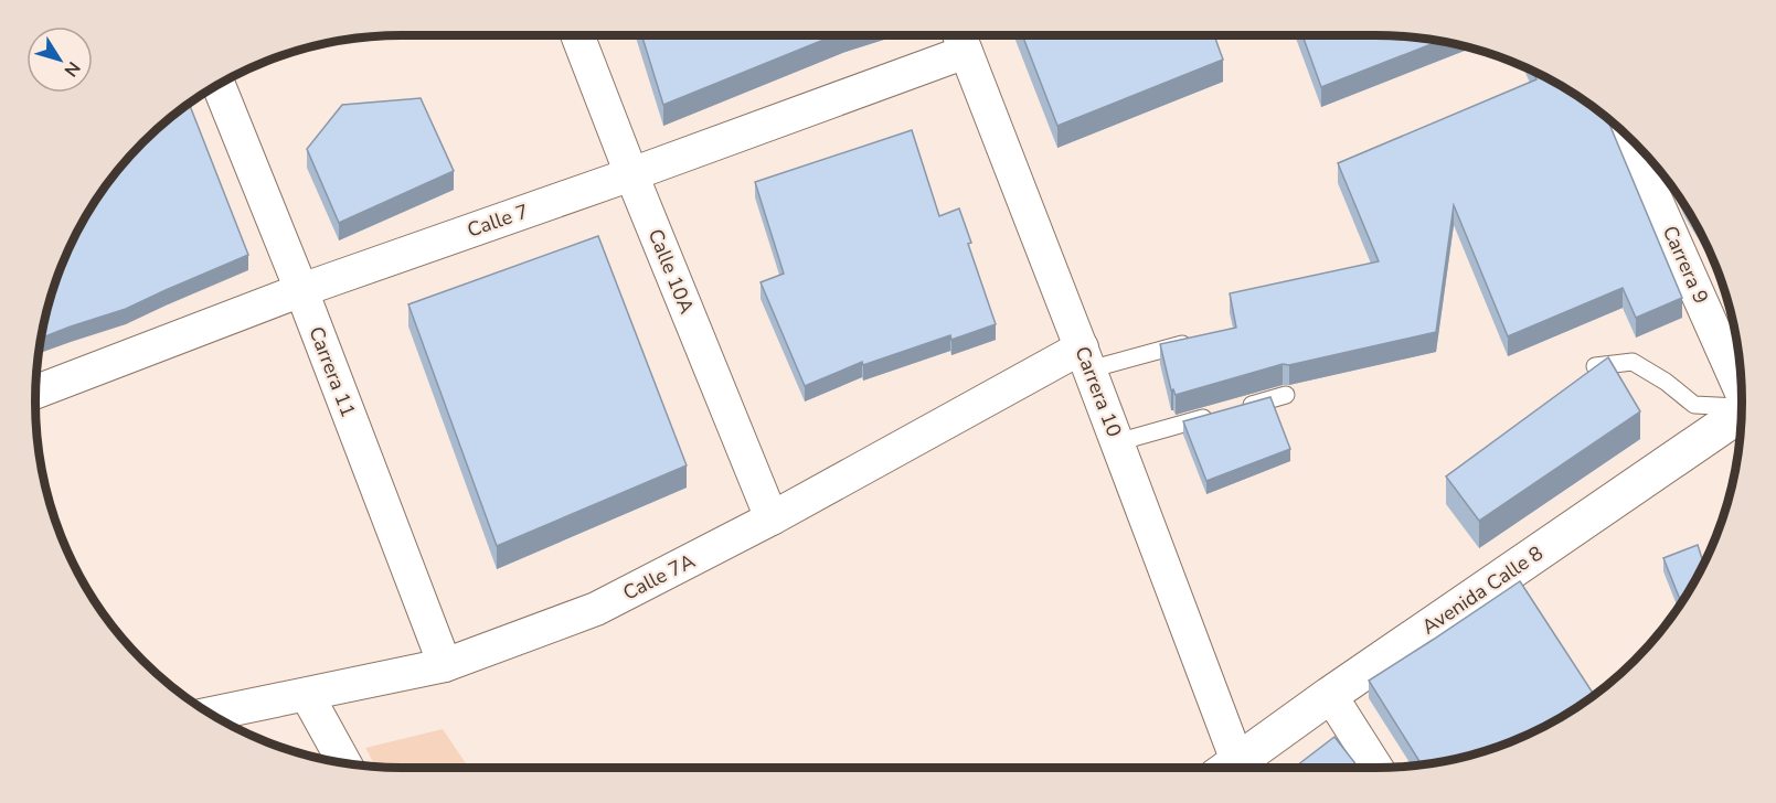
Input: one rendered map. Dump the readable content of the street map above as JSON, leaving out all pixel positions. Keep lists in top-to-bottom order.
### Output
{
  "streets": {
    "main road": ["Avenida Calle 8"],
    "street": [
      "Calle 7",
      "Carrera 9",
      "Calle 10A",
      "Carrera 11",
      "Carrera 10",
      "Calle 7A"
    ]
  },
  "crossings": [
    ["Calle 7", "Calle 10A"],
    ["Calle 7", "Carrera 11"],
    ["Calle 7", "Carrera 10"],
    ["Calle 10A", "Calle 7A"],
    ["Carrera 11", "Calle 7A"],
    ["Carrera 10", "Calle 7A"]
  ],
  "north": "bottom right"
}
